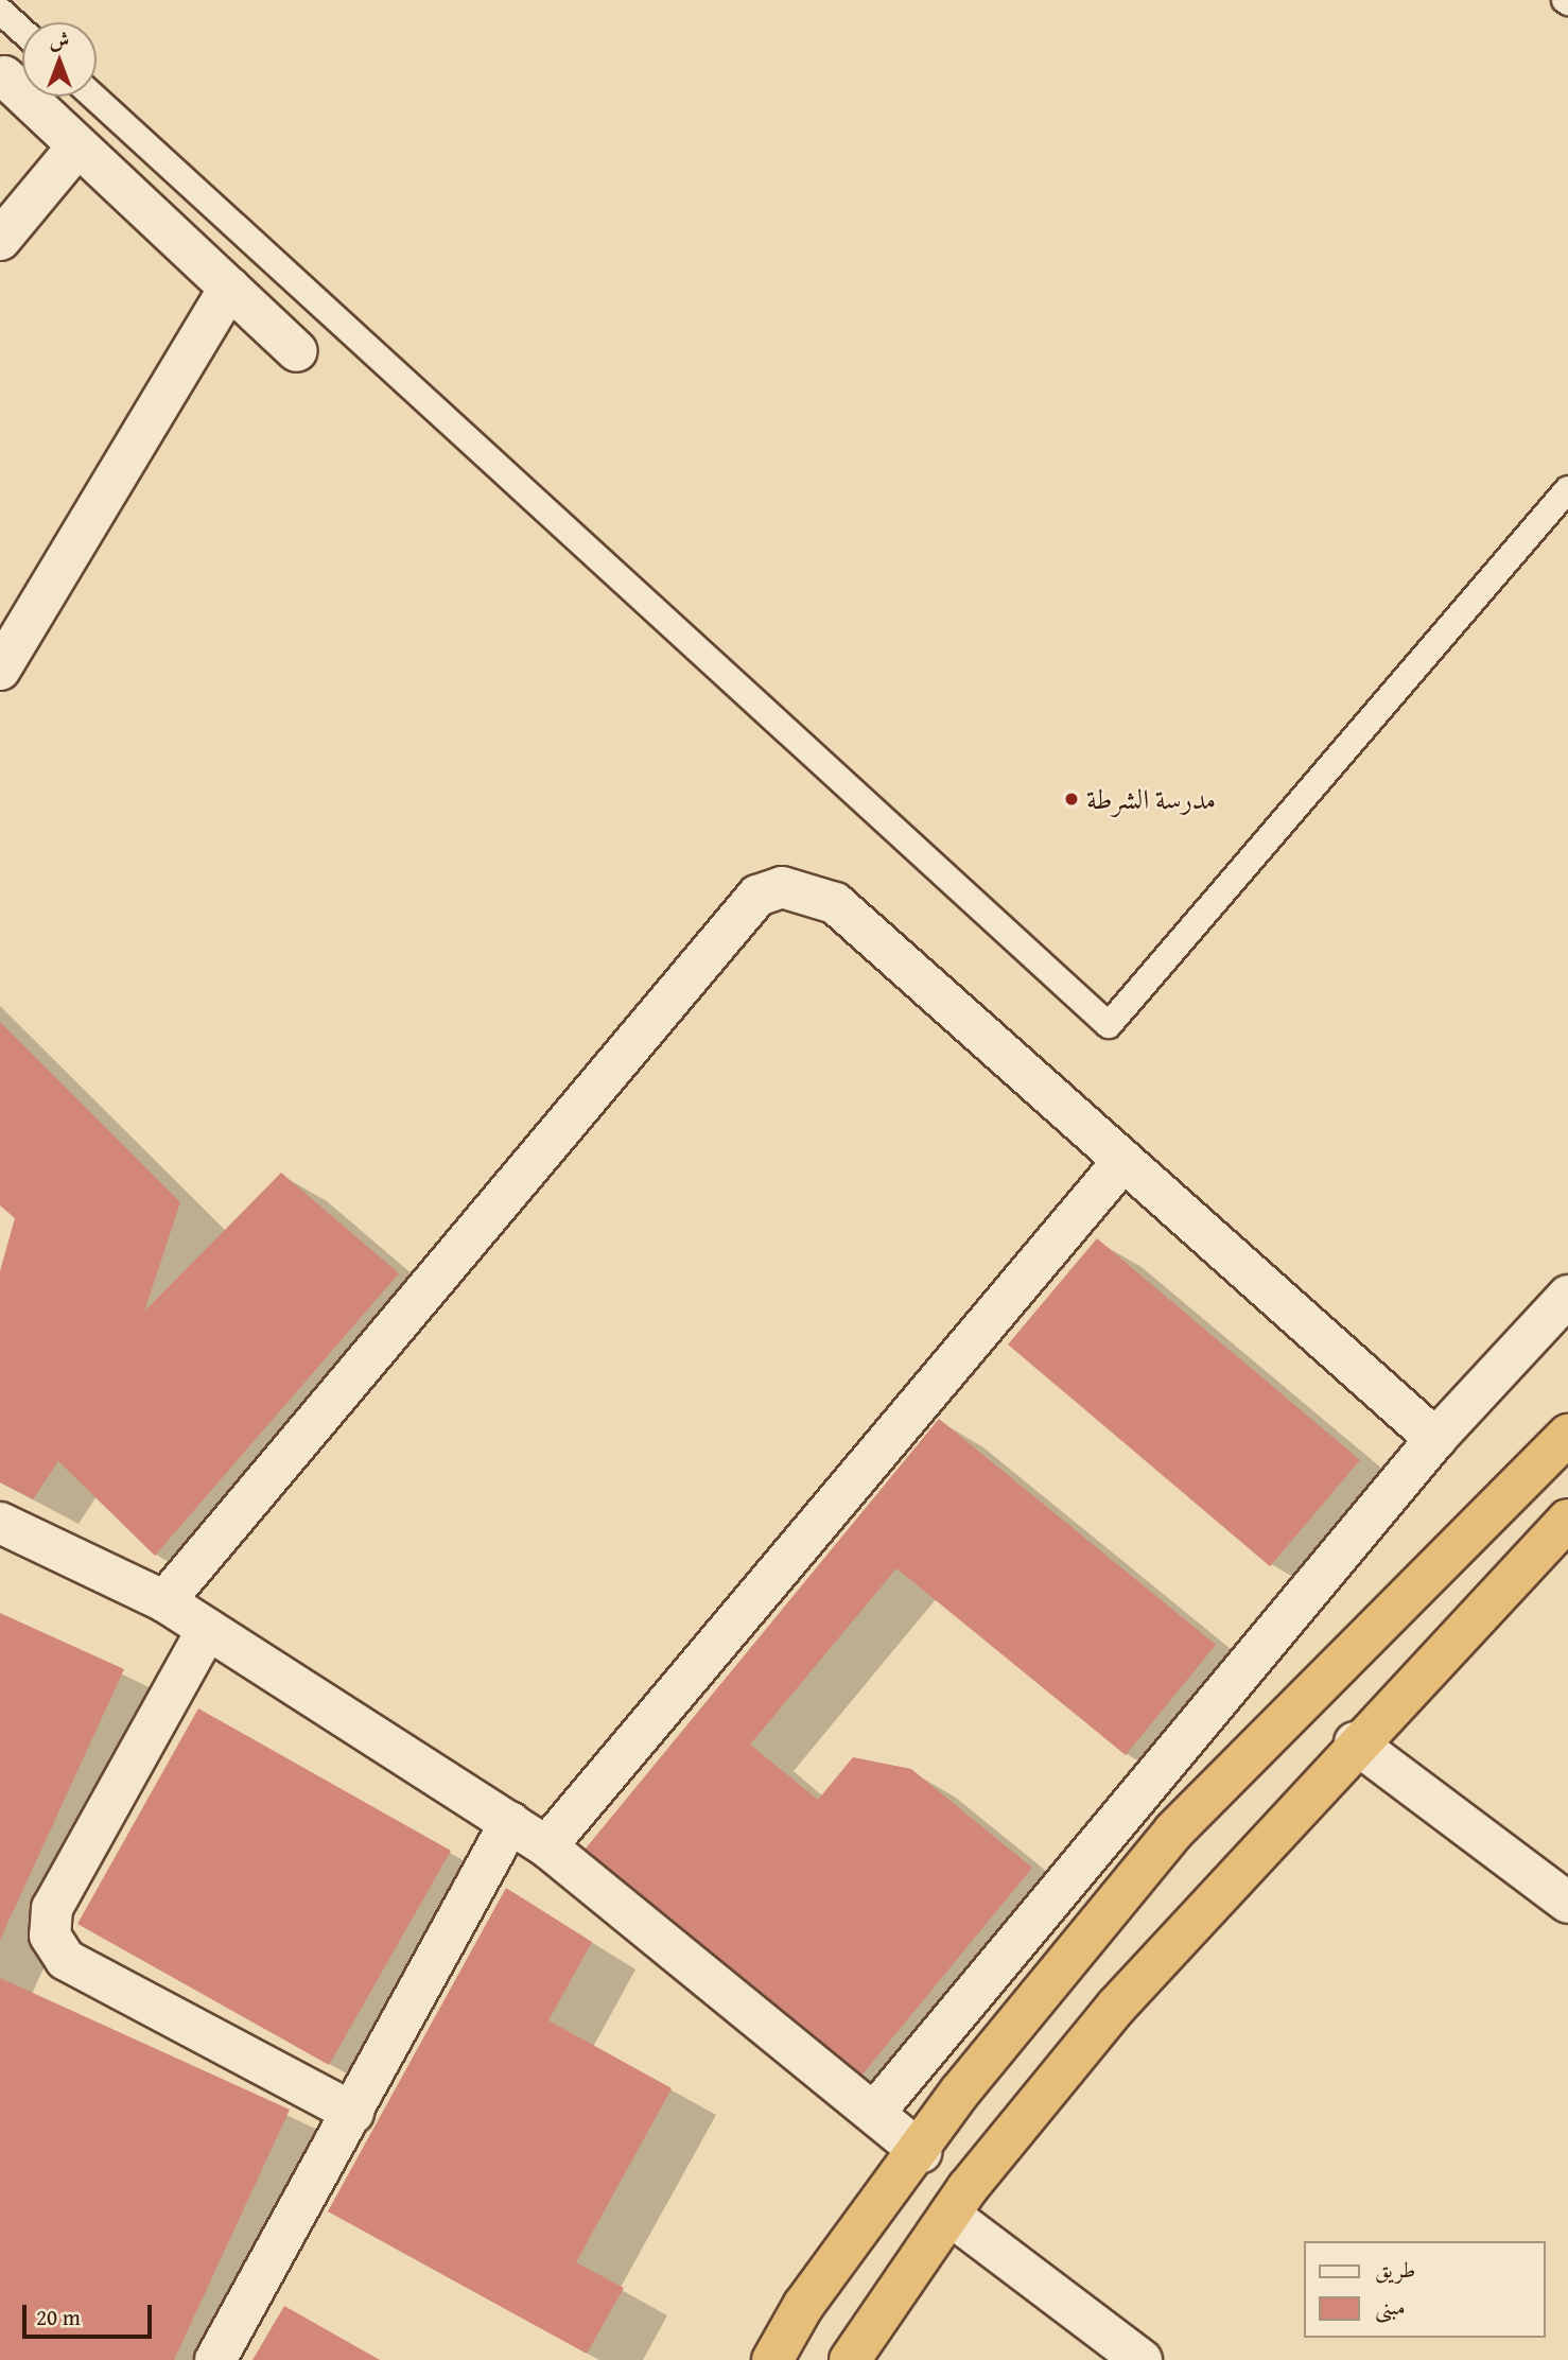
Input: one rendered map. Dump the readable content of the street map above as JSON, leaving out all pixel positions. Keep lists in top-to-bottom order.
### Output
{
  "places": ["مدرسة الشرطة"],
  "legend": ["طريق", "مبنى"],
  "scale_bar": "20 m",
  "north": "top"
}
